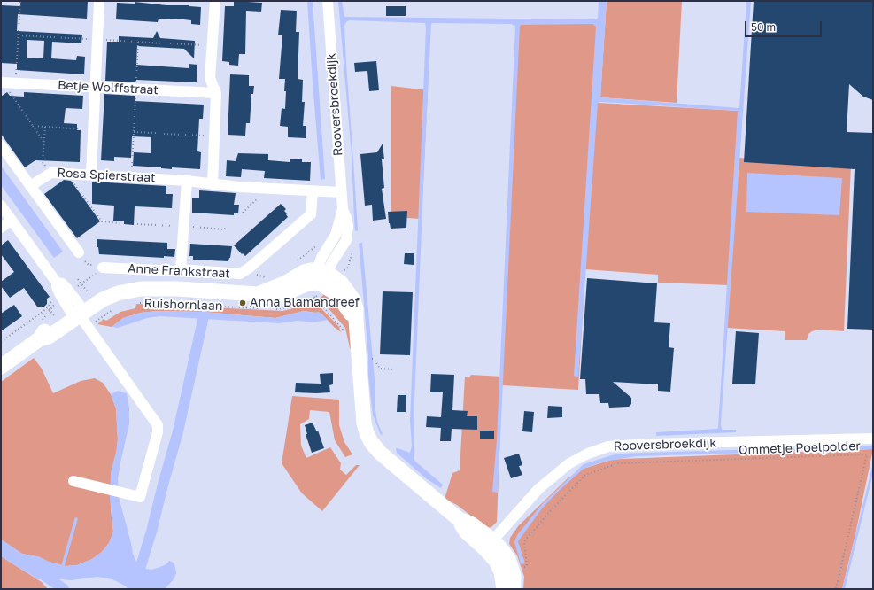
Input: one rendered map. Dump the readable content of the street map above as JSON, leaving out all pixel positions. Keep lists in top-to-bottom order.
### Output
{
  "streets": {
    "main road": ["Ruishornlaan"],
    "street": [
      "Betje Wolffstraat",
      "Rooversbroekdijk",
      "Rosa Spierstraat",
      "Anne Frankstraat"
    ],
    "path": ["Ommetje Poelpolder"]
  },
  "crossings": [
    ["Rooversbroekdijk", "Rosa Spierstraat"],
    ["Rooversbroekdijk", "Ruishornlaan"],
    ["Rosa Spierstraat", "Anne Frankstraat"]
  ],
  "places": ["Anna Blamandreef"],
  "scale_bar": "50 m"
}
